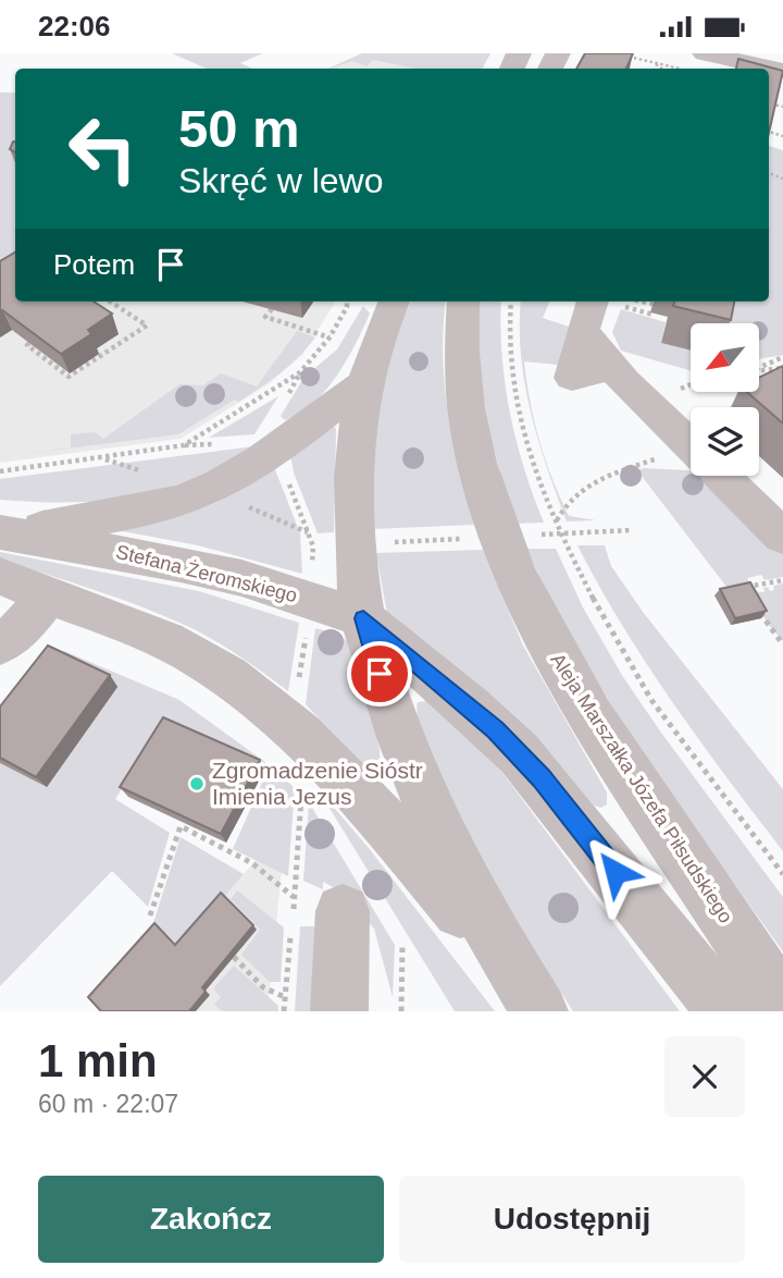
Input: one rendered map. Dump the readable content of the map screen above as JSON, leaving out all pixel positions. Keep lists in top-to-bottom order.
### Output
{
  "streets": {
    "street": ["Stefana Żeromskiego", "Aleja Marszałka Józefa Piłsudskiego"]
  },
  "places": ["Zgromadzenie Sióstr Imienia Jezus"],
  "north": "bottom left",
  "page": {
    "status": "22:06",
    "turn": ["50 m", "Skręć w lewo"],
    "then": "Potem",
    "heading": ["1 min", "60 m · 22:07"],
    "buttons": ["Zakończ", "Udostępnij"]
  }
}
